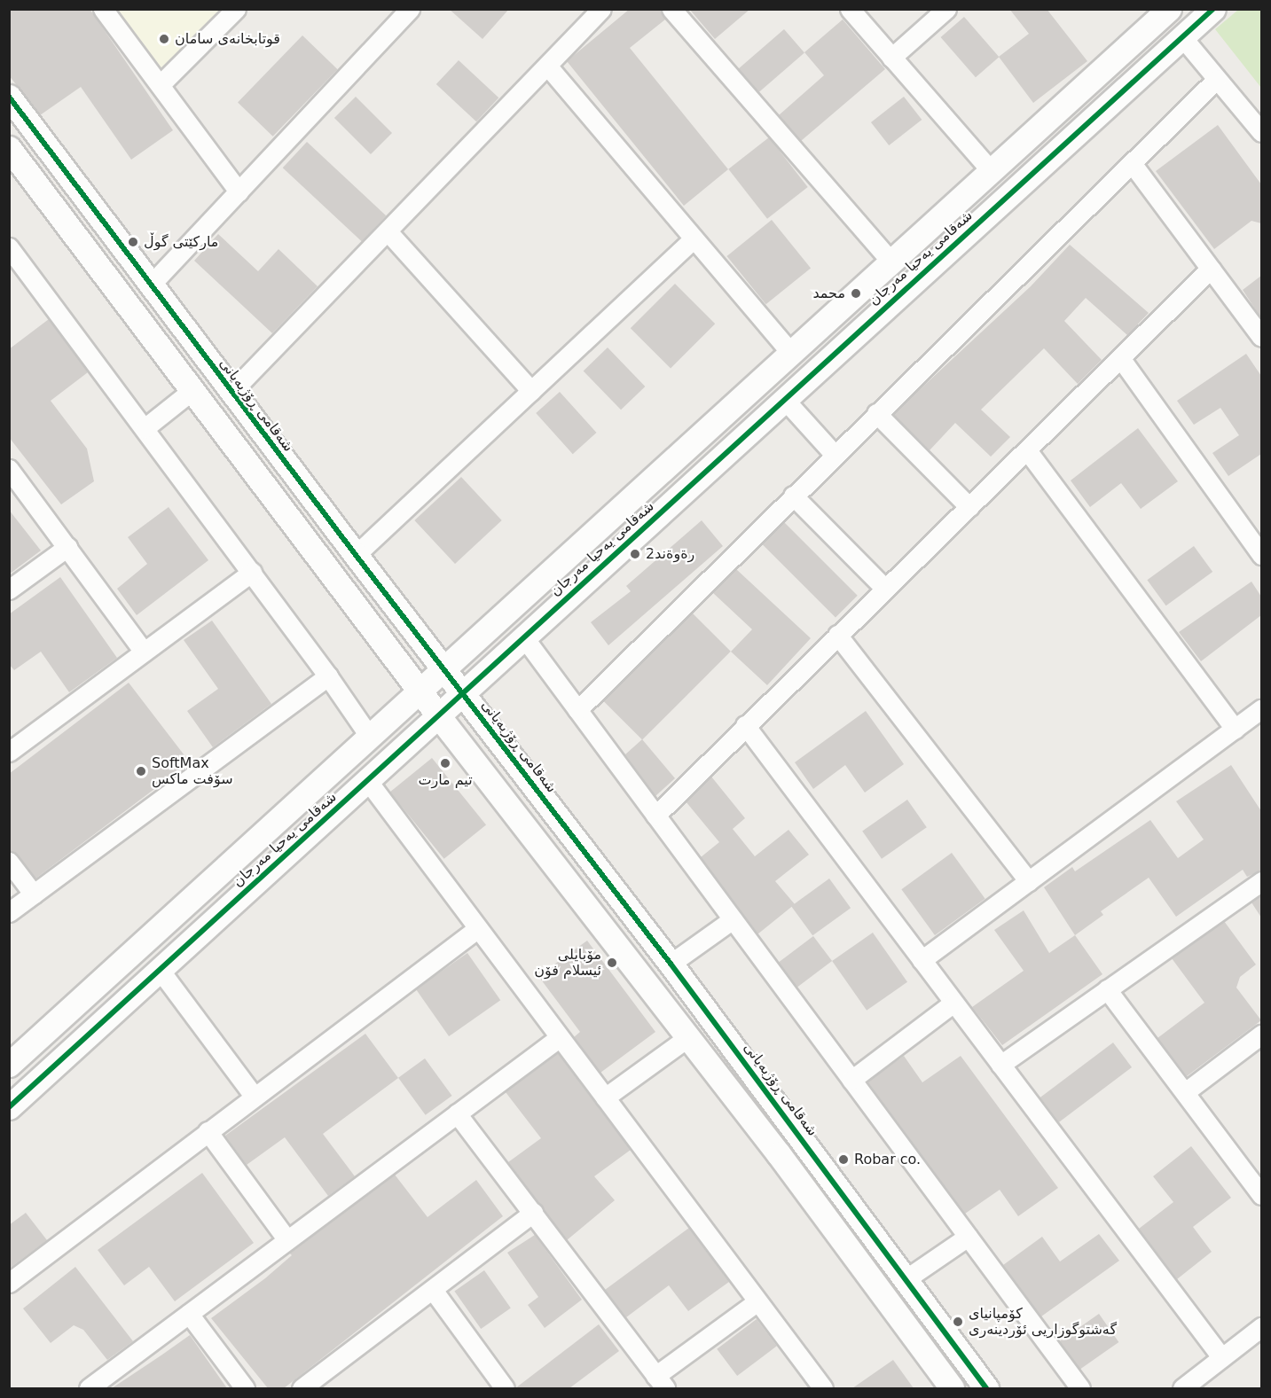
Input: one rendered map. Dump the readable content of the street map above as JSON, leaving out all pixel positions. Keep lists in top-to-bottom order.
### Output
{
  "streets": {
    "street": ["شەقامی یەحیا مەرجان", "شەقامی ڕۆژبەیانی"]
  },
  "crossings": [
    ["شەقامی یەحیا مەرجان", "شەقامی ڕۆژبەیانی"]
  ],
  "places": [
    "قوتابخانەی سامان",
    "مارکێتی گوڵ",
    "محمد",
    "رةوةند2",
    "تیم مارت",
    "SoftMax سۆفت ماکس",
    "مۆبایلی ئیسلام فۆن",
    "Robar co.",
    "کۆمپانیای گەشتوگوزاریی ئۆردینەری"
  ]
}
